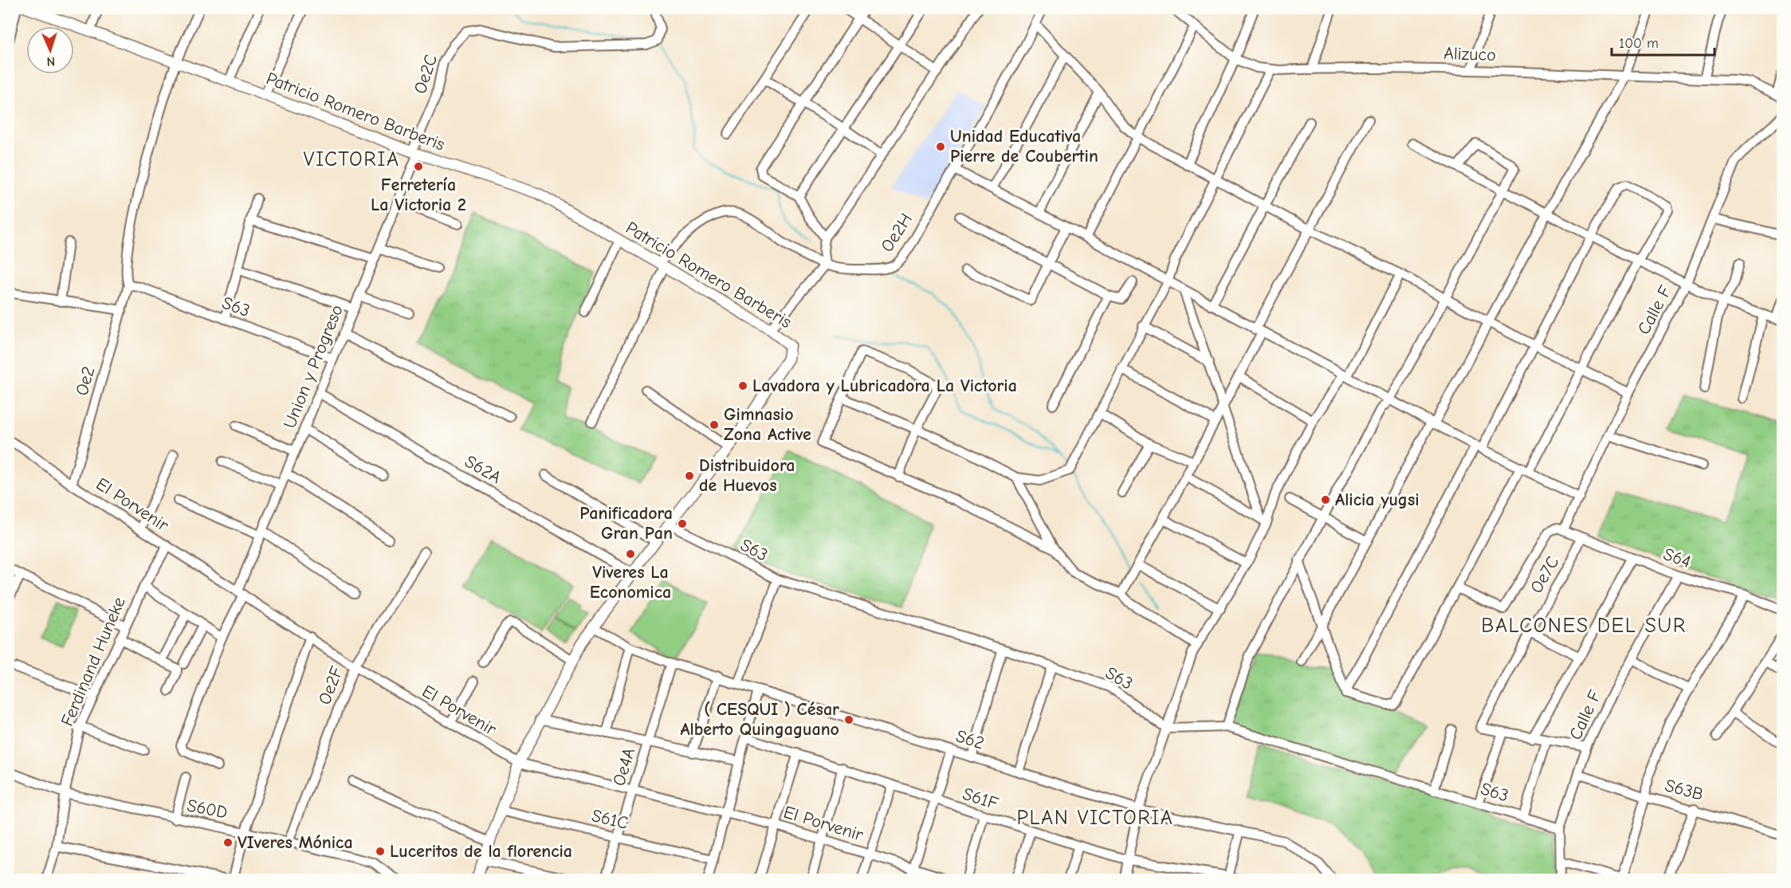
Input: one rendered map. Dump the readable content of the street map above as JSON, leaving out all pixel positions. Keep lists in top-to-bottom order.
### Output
{
  "streets": {
    "street": [
      "Alizuco",
      "Oe2C",
      "Patricio Romero Barberis",
      "Oe2H",
      "S63",
      "Calle F",
      "Union y Progreso",
      "Oe2",
      "S62A",
      "El Porvenir",
      "S64",
      "Oe7C",
      "Ferdinand Huneke",
      "Oe2F",
      "S62",
      "Oe4A",
      "S63B",
      "S61F",
      "S60D",
      "S61C"
    ]
  },
  "crossings": [
    ["Oe2C", "Patricio Romero Barberis"],
    ["Oe2C", "Union y Progreso"],
    ["Patricio Romero Barberis", "Oe2H"],
    ["Patricio Romero Barberis", "S63"],
    ["Patricio Romero Barberis", "Union y Progreso"],
    ["Patricio Romero Barberis", "S62A"],
    ["Patricio Romero Barberis", "El Porvenir"],
    ["Patricio Romero Barberis", "S62"],
    ["Patricio Romero Barberis", "S61C"],
    ["S63", "Calle F"],
    ["S63", "Union y Progreso"],
    ["S63", "Oe2"],
    ["Calle F", "S64"],
    ["Calle F", "S63B"],
    ["Union y Progreso", "S62A"],
    ["Union y Progreso", "El Porvenir"],
    ["Oe2", "El Porvenir"],
    ["El Porvenir", "Ferdinand Huneke"],
    ["El Porvenir", "Oe2F"],
    ["El Porvenir", "Oe4A"],
    ["S64", "Oe7C"],
    ["Ferdinand Huneke", "S60D"],
    ["Oe2F", "S60D"],
    ["S62", "Oe4A"],
    ["Oe4A", "S61C"]
  ],
  "districts": ["VICTORIA", "BALCONES DEL SUR", "PLAN VICTORIA"],
  "places": [
    "Unidad Educativa Pierre de Coubertin",
    "Ferretería La Victoria 2",
    "Lavadora y Lubricadora La Victoria",
    "Gimnasio Zona Active",
    "Distribuidora de Huevos",
    "Alicia yugsi",
    "Panificadora Gran Pan",
    "Viveres La Economica",
    "( CESQUI ) César Alberto Quingaguano",
    "VIveres Mónica",
    "Luceritos de la florencia"
  ],
  "scale_bar": "100 m",
  "north": "bottom"
}
